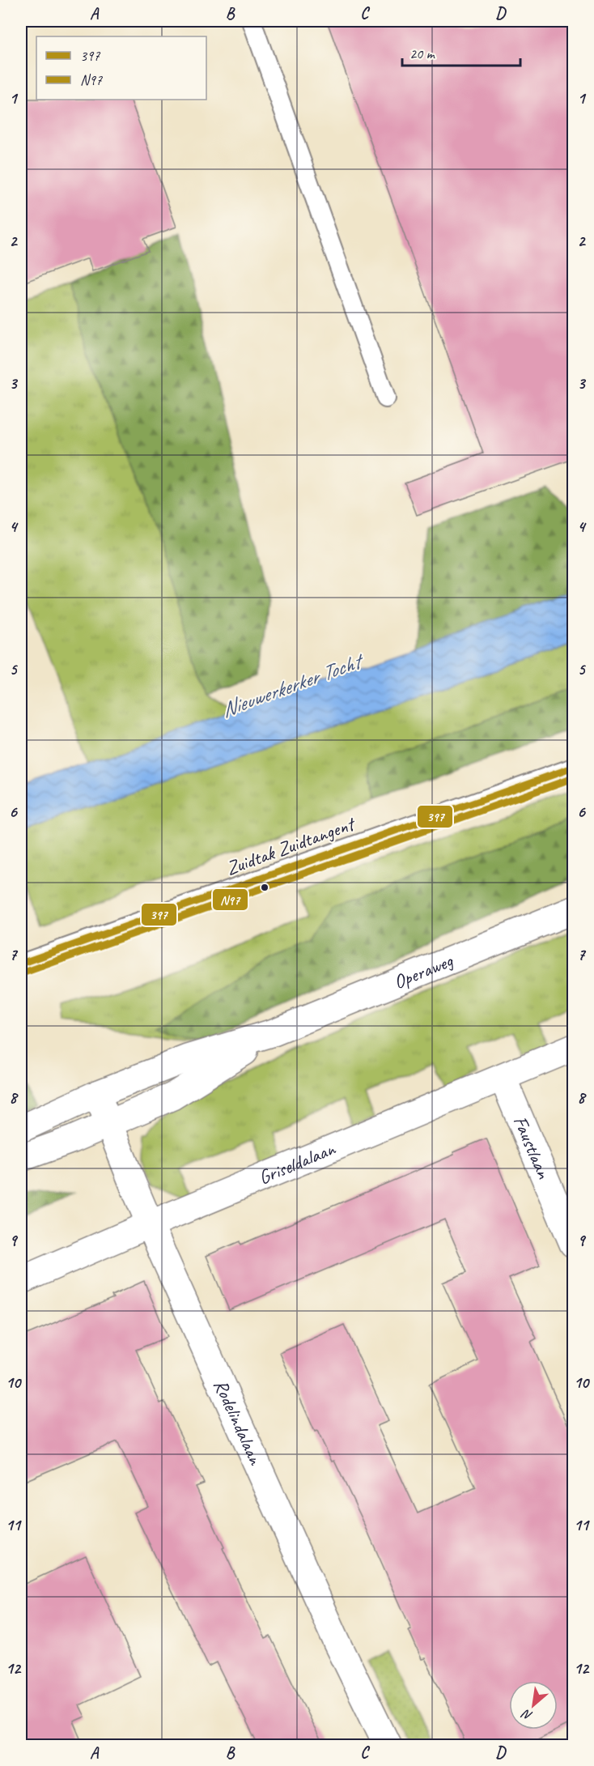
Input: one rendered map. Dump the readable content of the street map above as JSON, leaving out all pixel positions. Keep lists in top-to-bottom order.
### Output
{
  "streets": {
    "street": [
      "Operaweg",
      "Faustlaan",
      "Griseldalaan",
      "Rodelindalaan"
    ],
    "lane": ["Zuidtak Zuidtangent"]
  },
  "crossings": [
    ["Operaweg", "Rodelindalaan"],
    ["Faustlaan", "Griseldalaan"],
    ["Griseldalaan", "Rodelindalaan"]
  ],
  "water": ["Nieuwerkerker Tocht"],
  "lines": ["transit line 397", "transit line N97"],
  "legend": ["397", "N97"],
  "scale_bar": "20 m",
  "north": "bottom left",
  "grid": {
    "columns": [
      "A",
      "B",
      "C",
      "D"
    ],
    "rows": [
      "1",
      "2",
      "3",
      "4",
      "5",
      "6",
      "7",
      "8",
      "9",
      "10",
      "11",
      "12"
    ]
  }
}
